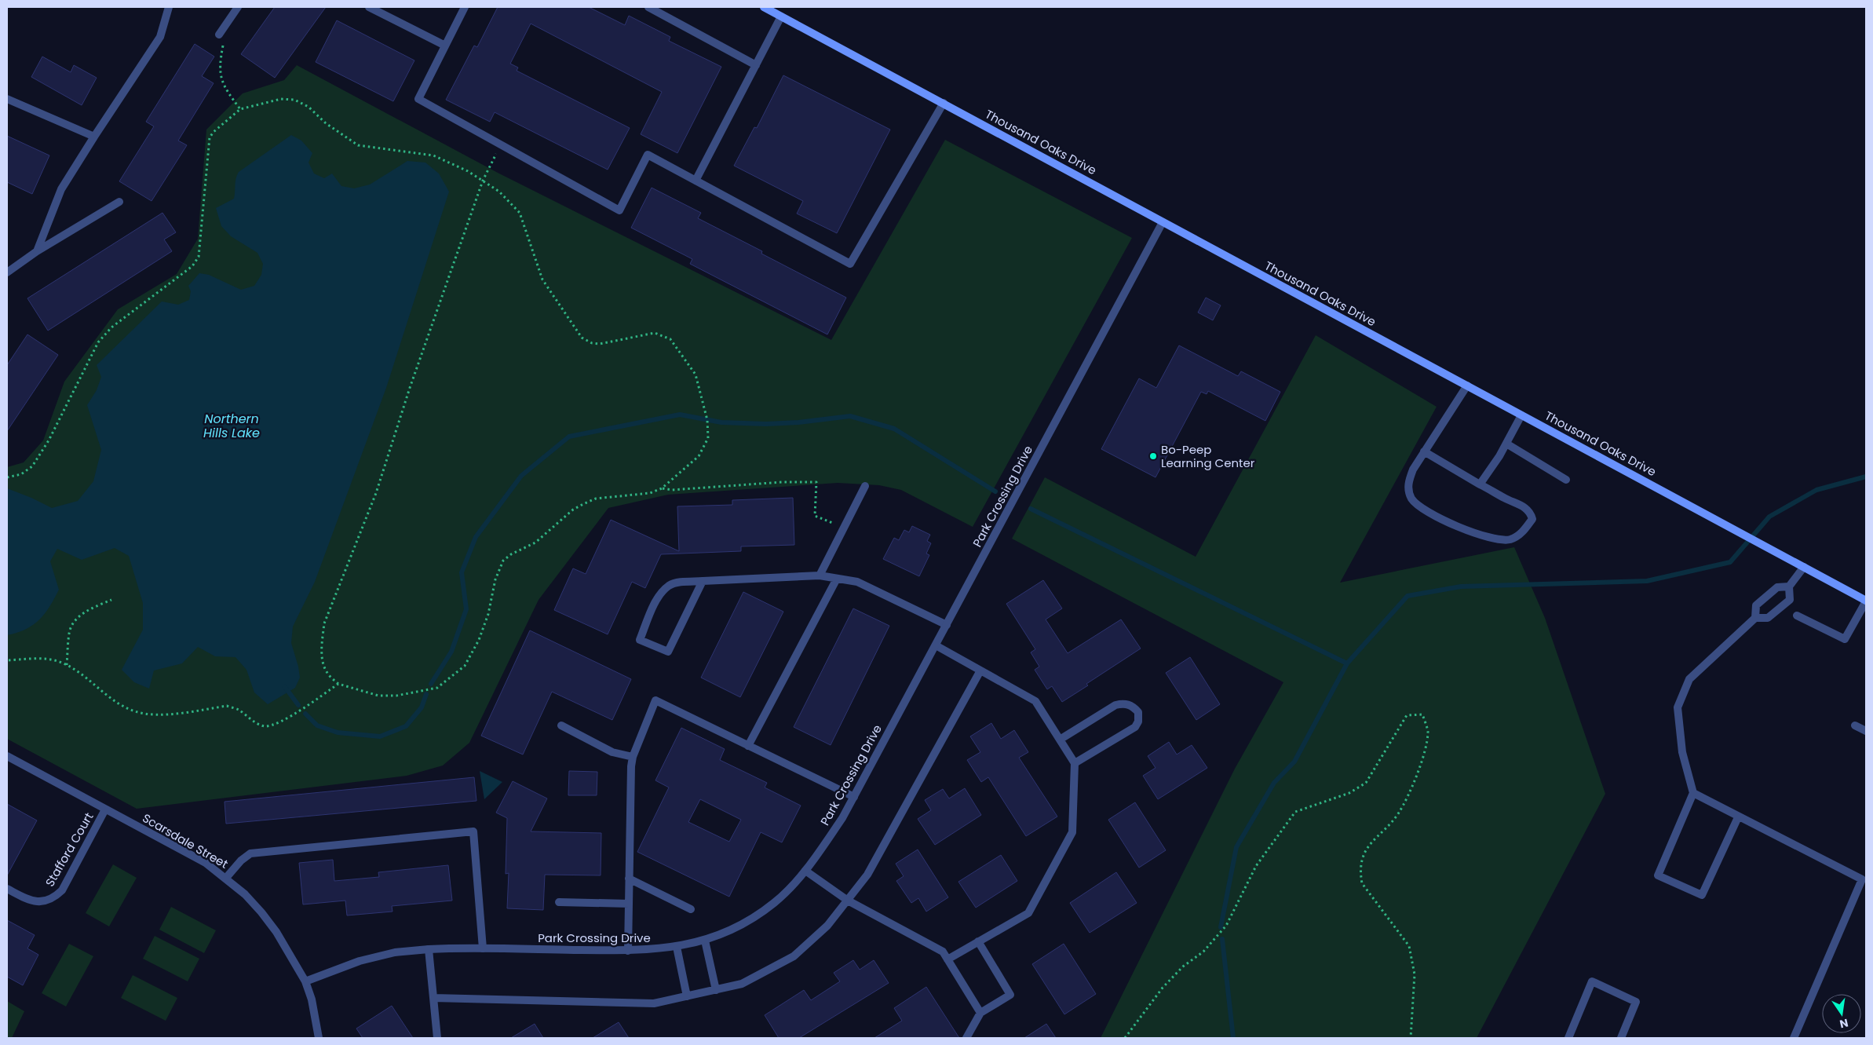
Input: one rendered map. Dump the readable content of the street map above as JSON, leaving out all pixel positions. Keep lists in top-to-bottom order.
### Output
{
  "streets": {
    "main road": ["Thousand Oaks Drive"],
    "street": ["Park Crossing Drive", "Scarsdale Street", "Stafford Court"]
  },
  "crossings": [
    ["Thousand Oaks Drive", "Park Crossing Drive"],
    ["Park Crossing Drive", "Scarsdale Street"],
    ["Scarsdale Street", "Stafford Court"]
  ],
  "water": ["Northern Hills Lake"],
  "places": ["Bo-Peep Learning Center"],
  "north": "bottom"
}
